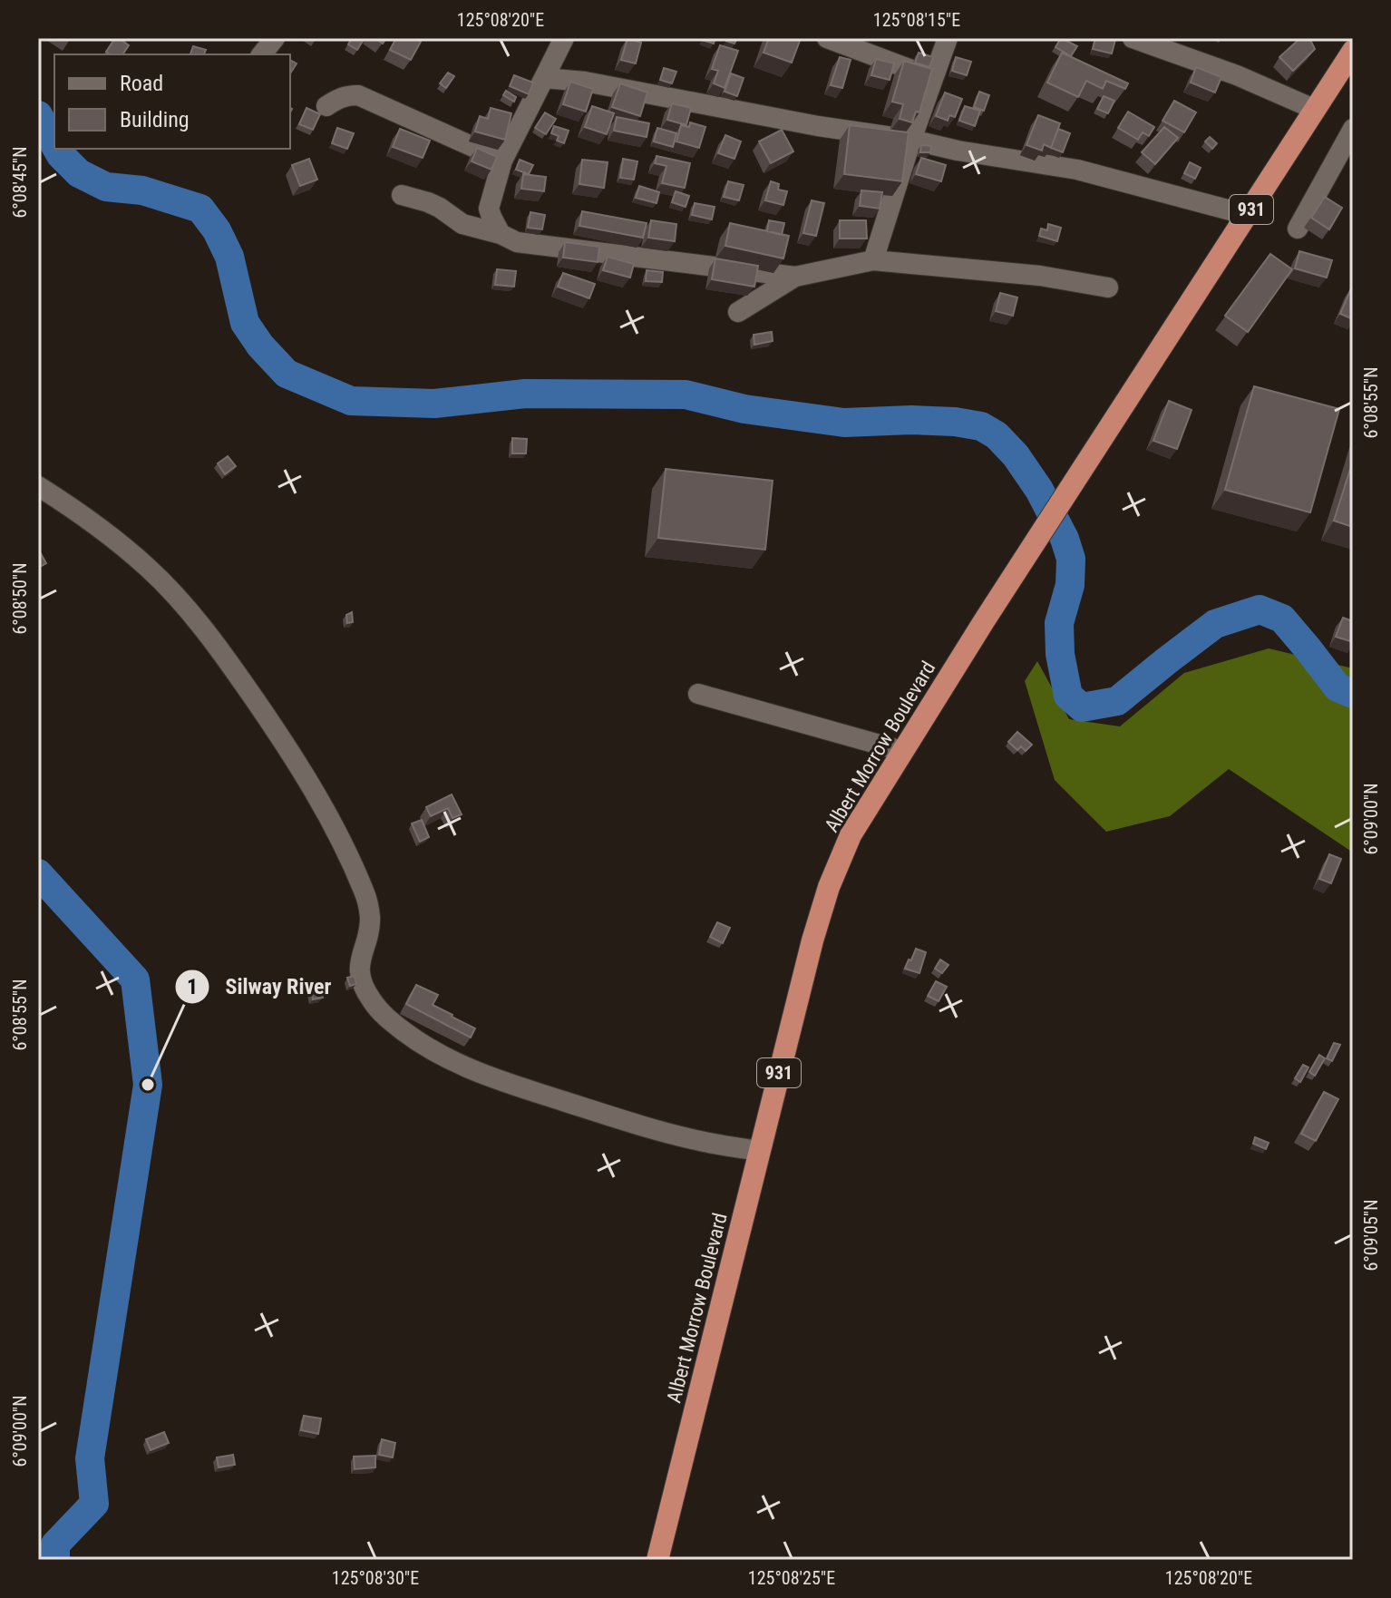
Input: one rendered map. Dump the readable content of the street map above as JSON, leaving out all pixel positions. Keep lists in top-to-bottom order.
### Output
{
  "streets": {
    "highway": ["931", "Albert Morrow Boulevard"]
  },
  "places": ["Silway River"],
  "legend": ["Road", "Building"],
  "coordinates": [
    "125°08'20\"E",
    "125°08'15\"E",
    "6°08'45\"N",
    "6°08'55\"N",
    "6°08'50\"N",
    "6°09'00\"N",
    "6°09'05\"N",
    "125°08'30\"E",
    "125°08'25\"E"
  ]
}
